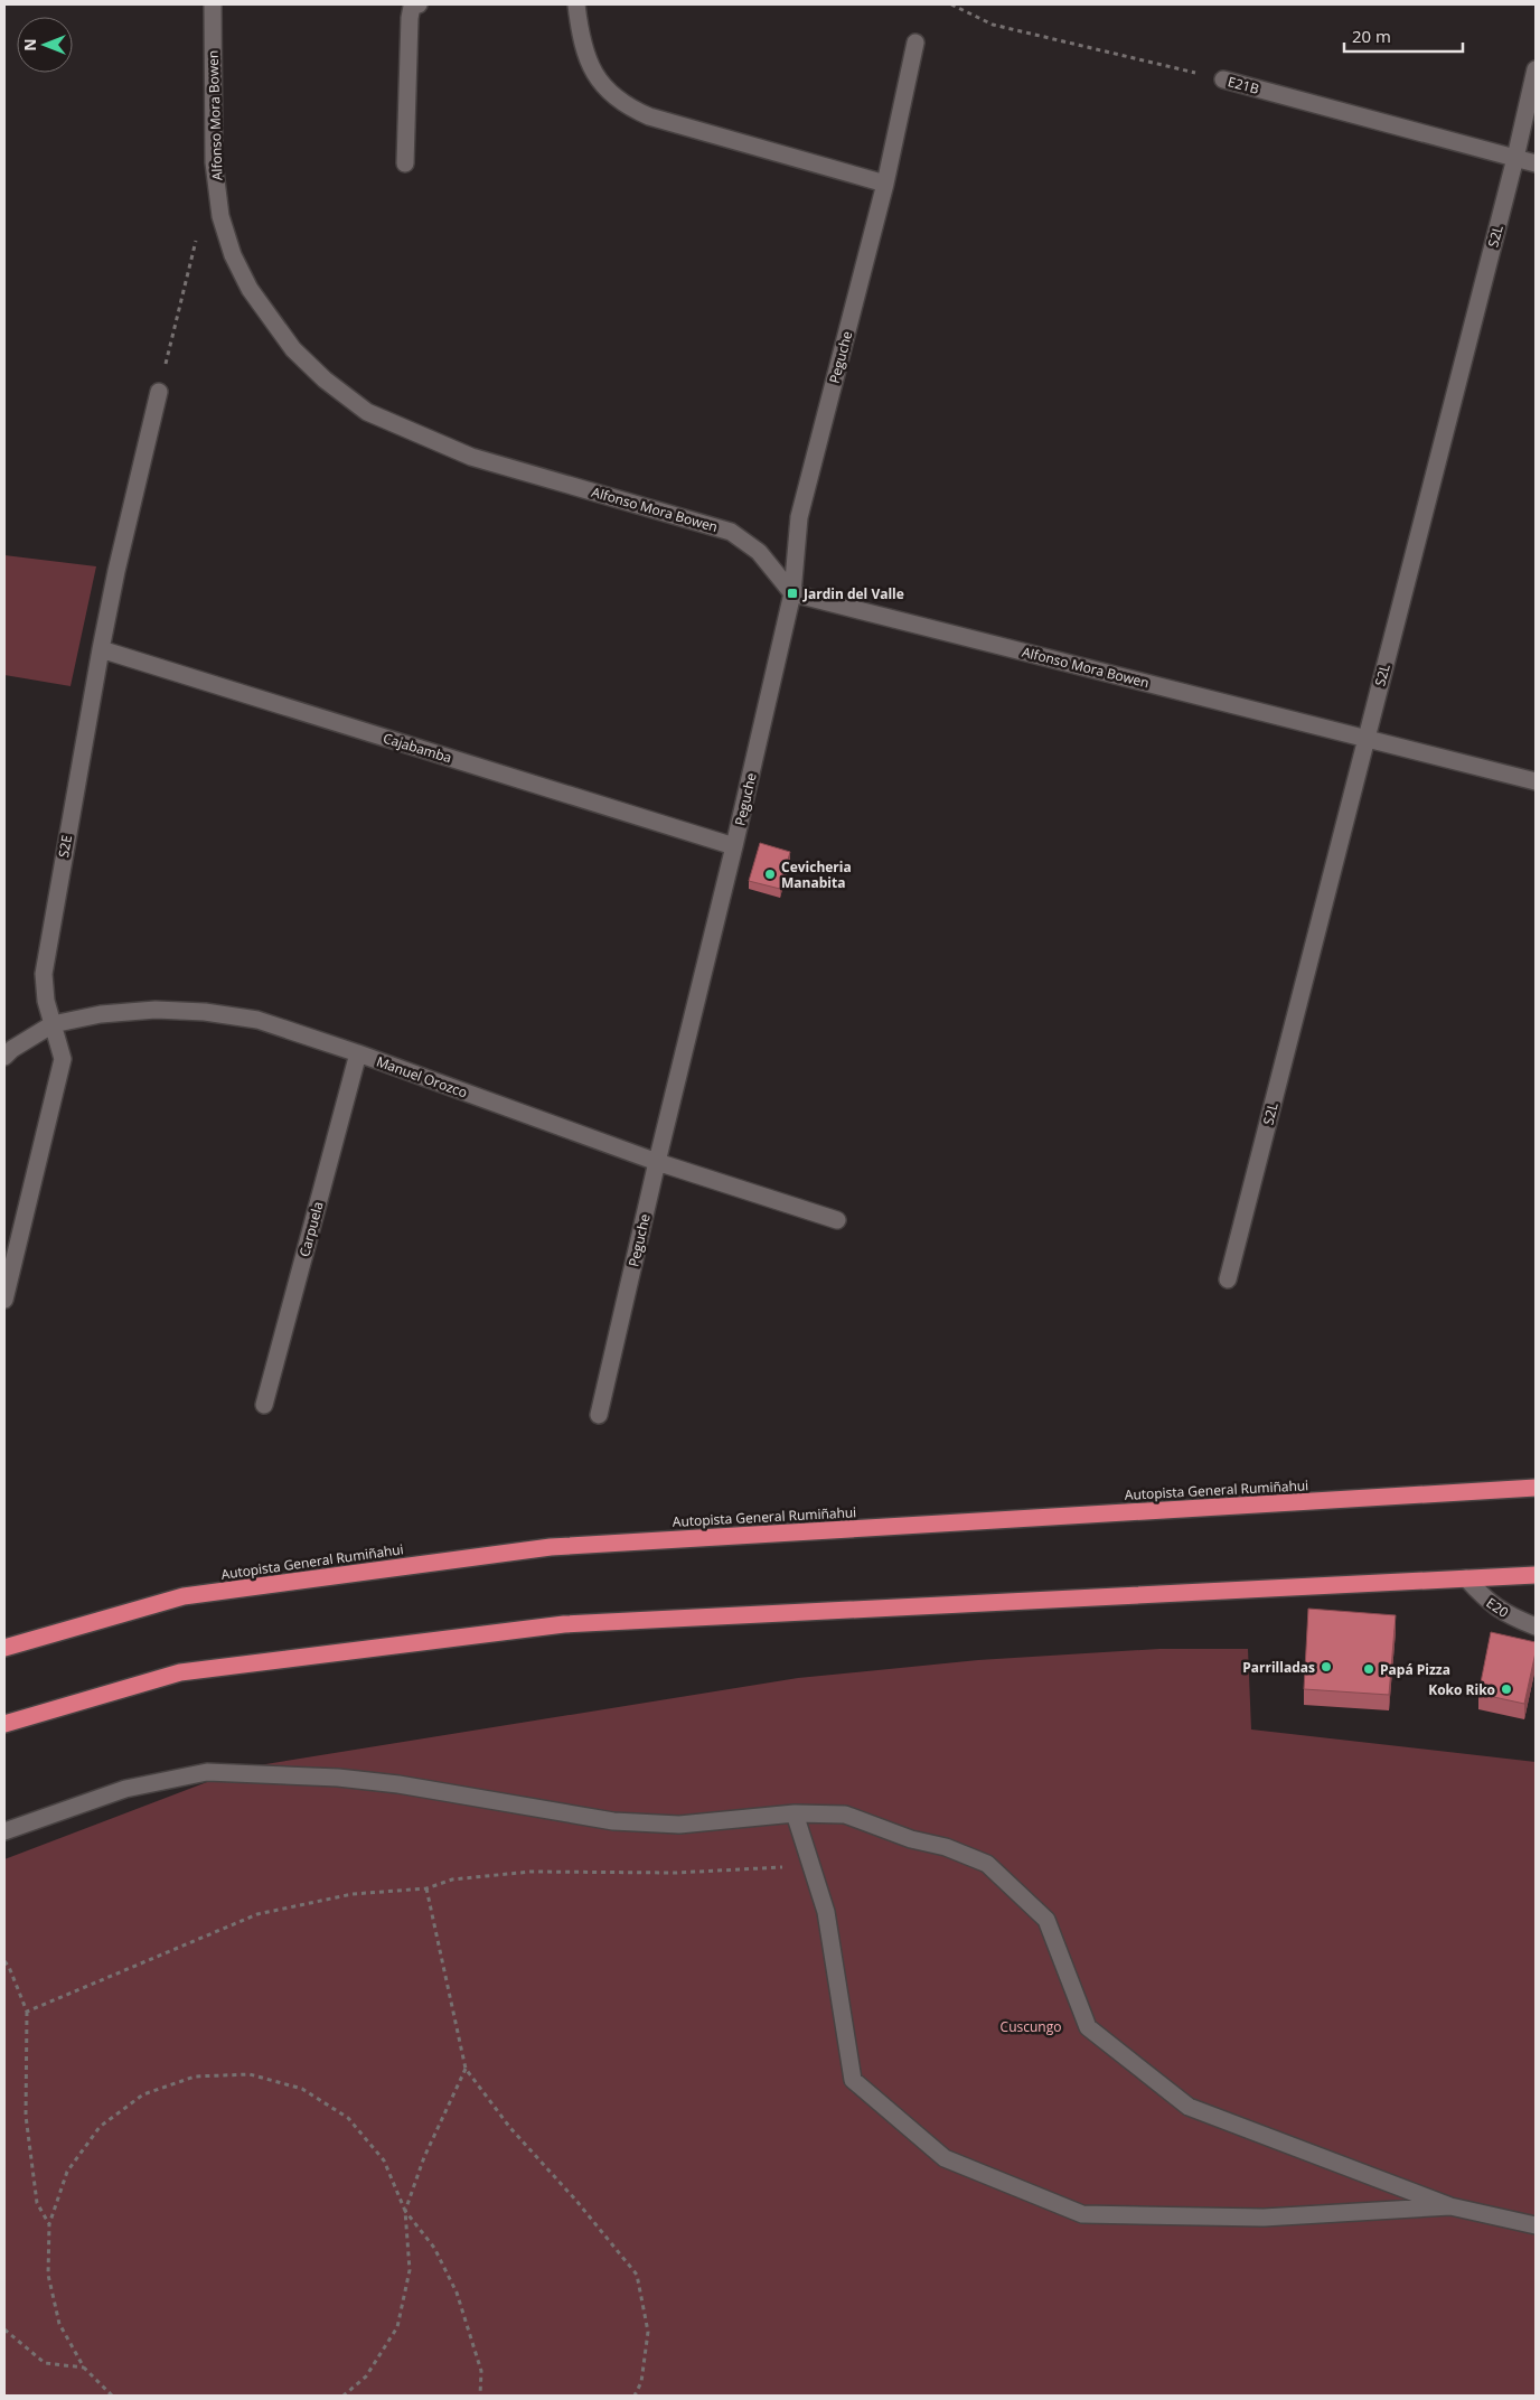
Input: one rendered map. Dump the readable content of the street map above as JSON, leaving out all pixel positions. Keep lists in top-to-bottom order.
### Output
{
  "streets": {
    "highway": ["Autopista General Rumiñahui"],
    "street": [
      "E21B",
      "Alfonso Mora Bowen",
      "S2L",
      "Peguche",
      "Cajabamba",
      "S2E",
      "Manuel Orozco",
      "Carpuela",
      "E20"
    ]
  },
  "crossings": [
    ["E21B", "S2L"],
    ["Alfonso Mora Bowen", "S2L"],
    ["Alfonso Mora Bowen", "Peguche"],
    ["Peguche", "Cajabamba"],
    ["Peguche", "Manuel Orozco"],
    ["Cajabamba", "S2E"],
    ["S2E", "Manuel Orozco"],
    ["Manuel Orozco", "Carpuela"]
  ],
  "parks": ["Cuscungo"],
  "places": {
    "transit": ["Jardin del Valle"],
    "other": [
      "Cevicheria Manabita",
      "Parrilladas",
      "Papá Pizza",
      "Koko Riko"
    ]
  },
  "scale_bar": "20 m",
  "north": "left"
}
